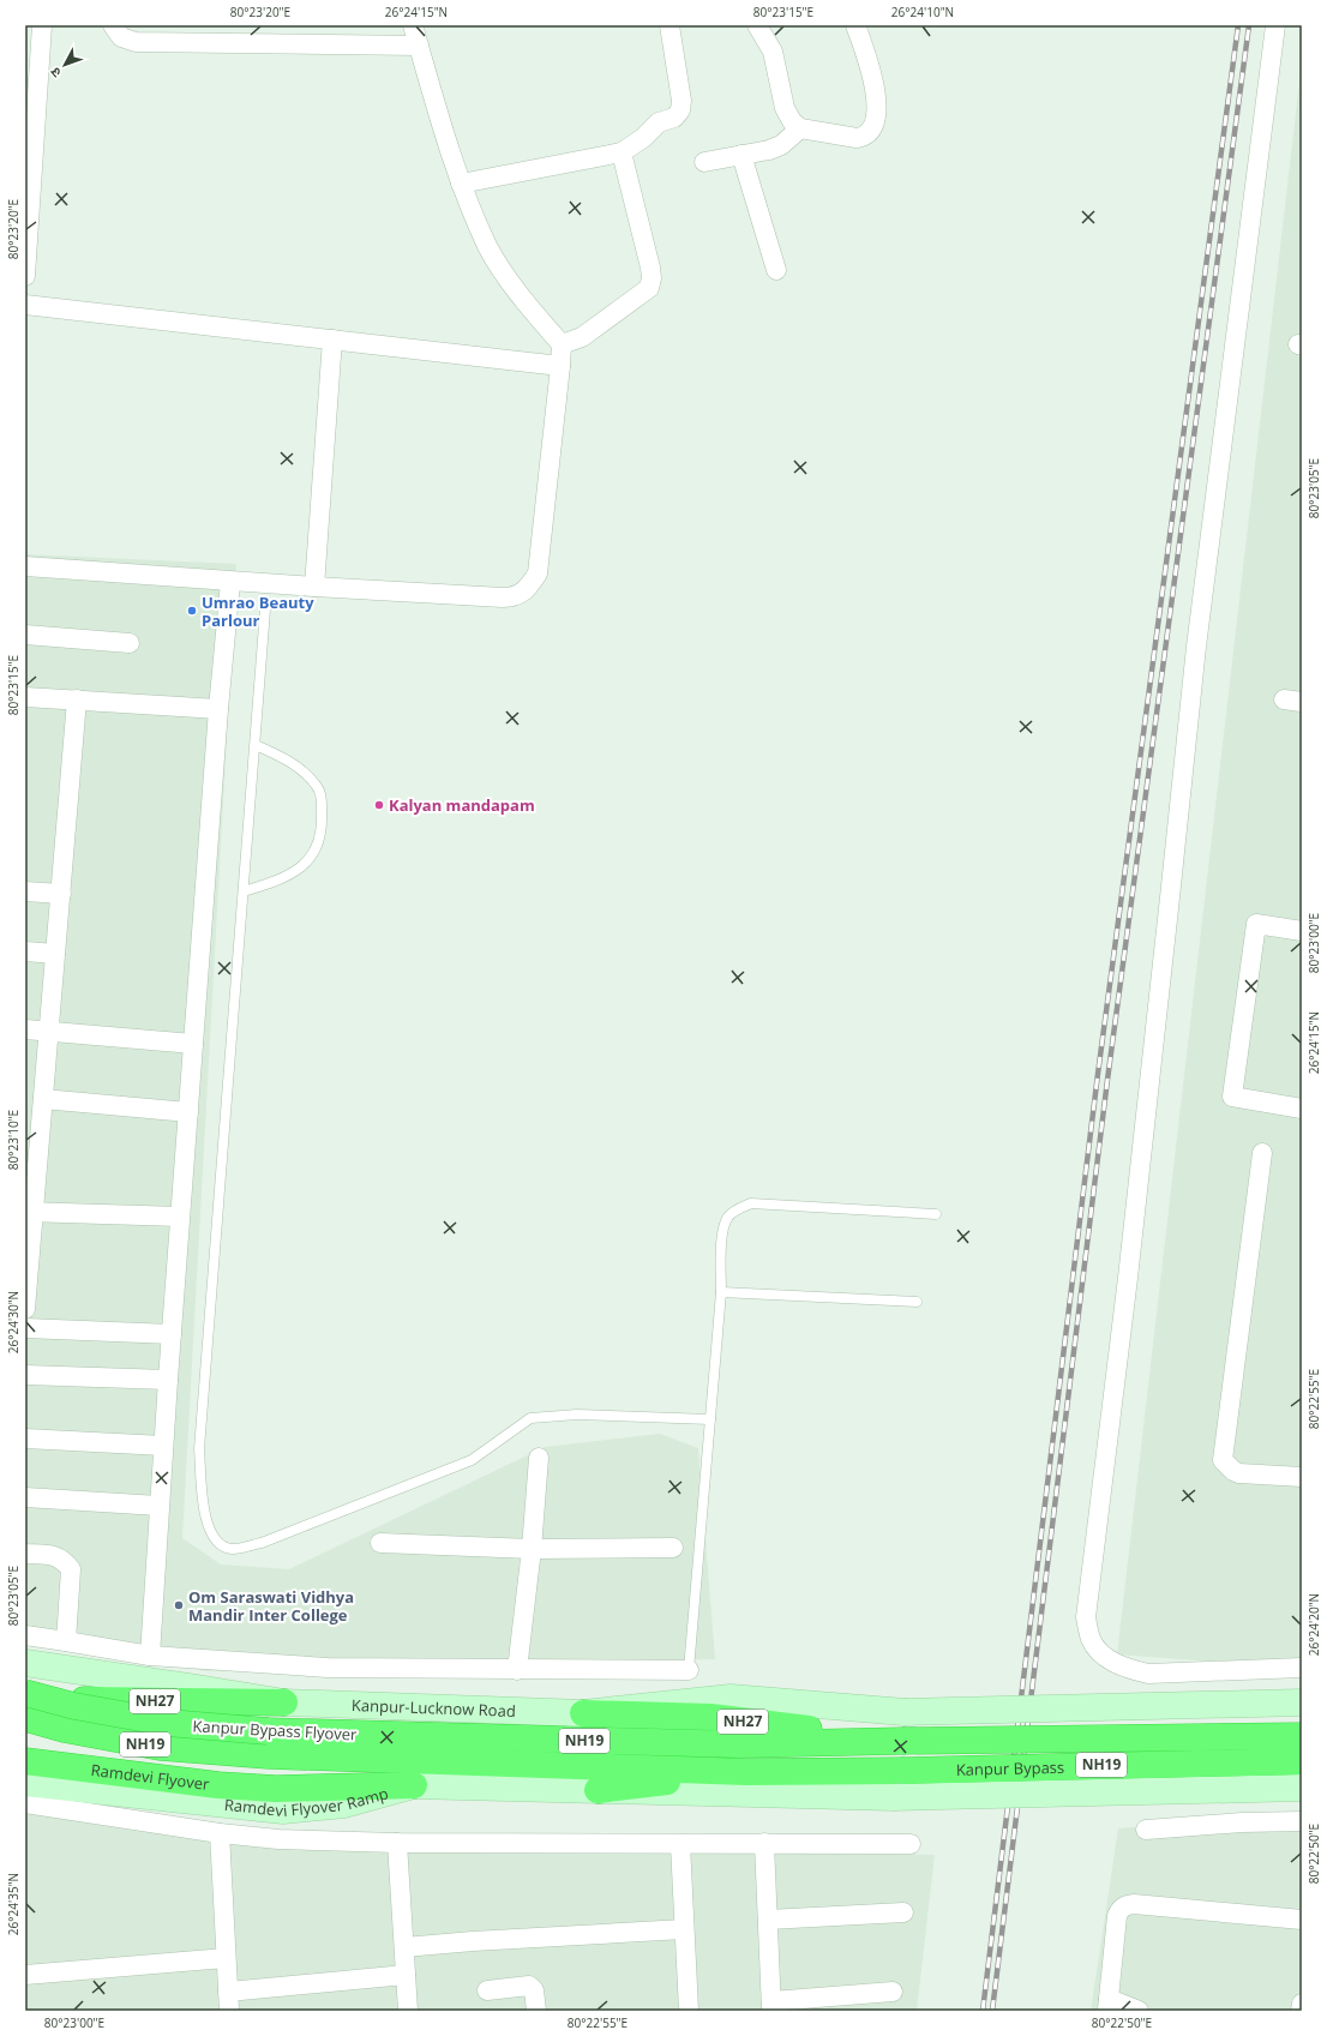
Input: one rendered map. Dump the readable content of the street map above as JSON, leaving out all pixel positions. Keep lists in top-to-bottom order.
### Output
{
  "streets": {
    "highway": [
      "NH27",
      "Kanpur Bypass Flyover",
      "NH19",
      "Kanpur Bypass",
      "Ramdevi Flyover"
    ],
    "main road": ["Kanpur-Lucknow Road", "Ramdevi Flyover Ramp"]
  },
  "crossings": [
    ["NH27", "Kanpur-Lucknow Road"],
    ["NH27", "Kanpur Bypass Flyover"],
    ["NH27", "Kanpur Bypass"],
    ["Kanpur Bypass Flyover", "Kanpur Bypass"],
    ["Ramdevi Flyover", "Ramdevi Flyover Ramp"]
  ],
  "places": ["Umrao Beauty Parlour", "Kalyan mandapam", "Om Saraswati Vidhya Mandir Inter College"],
  "north": "bottom left",
  "coordinates": [
    "80°23'20\"E",
    "26°24'15\"N",
    "80°23'15\"E",
    "26°24'10\"N",
    "80°23'05\"E",
    "80°23'00\"E",
    "80°23'10\"E",
    "26°24'30\"N",
    "80°22'55\"E",
    "26°24'20\"N",
    "80°22'50\"E",
    "26°24'35\"N"
  ]
}
